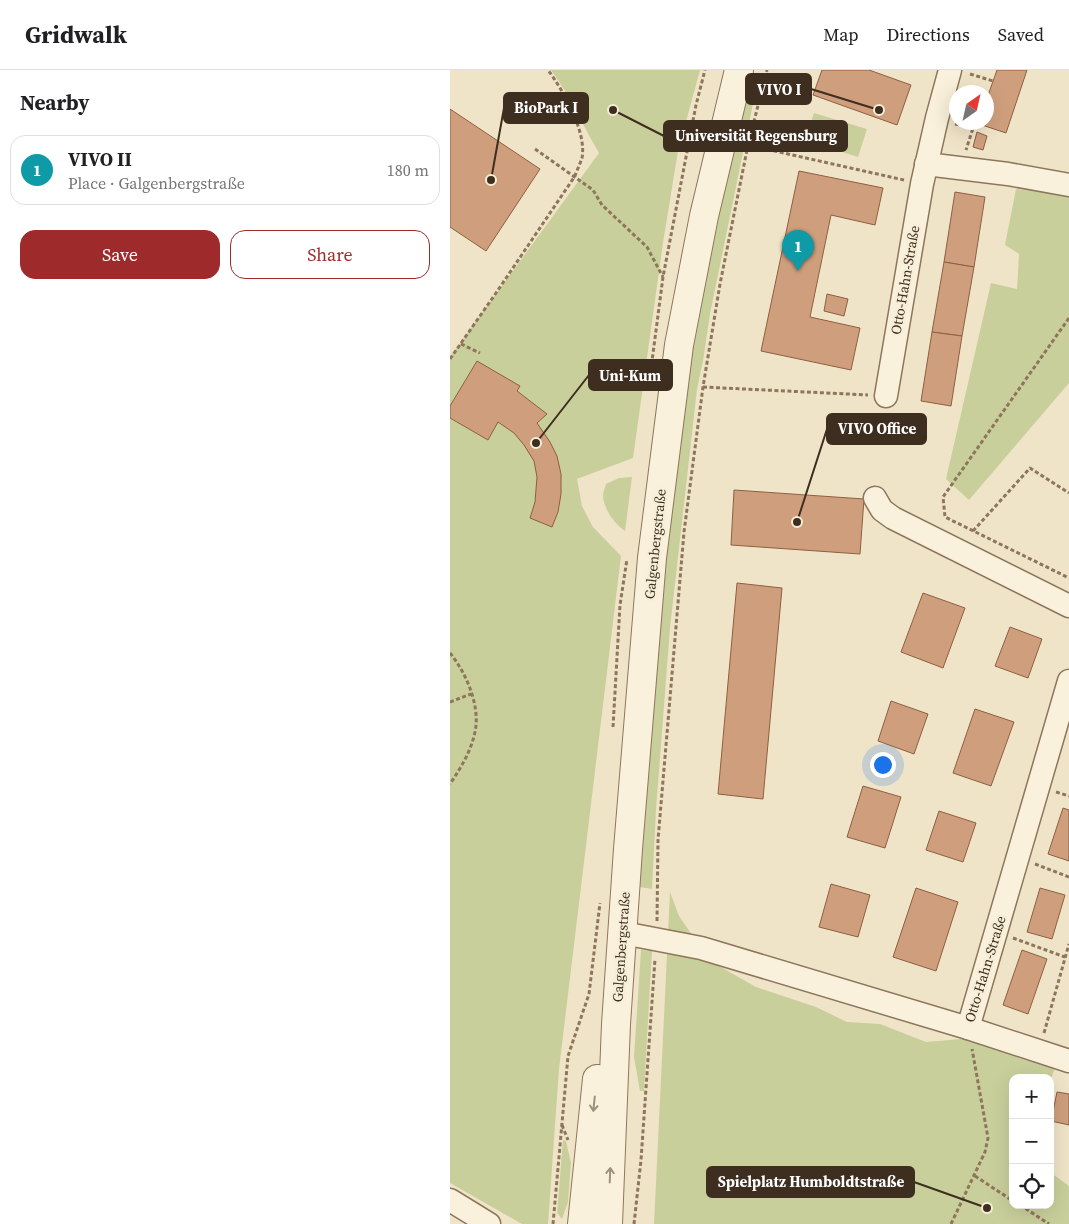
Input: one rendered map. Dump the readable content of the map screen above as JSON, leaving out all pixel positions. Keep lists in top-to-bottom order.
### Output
{
  "streets": {
    "street": ["Otto-Hahn-Straße", "Galgenbergstraße"]
  },
  "crossings": [
    ["Otto-Hahn-Straße", "Galgenbergstraße"]
  ],
  "places": [
    "Universität Regensburg",
    "VIVO I",
    "BioPark I",
    "Uni-Kum",
    "VIVO Office",
    "Spielplatz Humboldtstraße"
  ],
  "north": "top right",
  "page": {
    "header": "Gridwalk",
    "nav": ["Map", "Directions", "Saved"],
    "heading": "Nearby",
    "list": [
      {
        "mark": "1",
        "name": "VIVO II",
        "note": "Place · Galgenbergstraße",
        "value": "180 m"
      }
    ],
    "buttons": ["Save", "Share"],
    "pins": "1",
    "map_buttons": ["+", "−"]
  }
}
